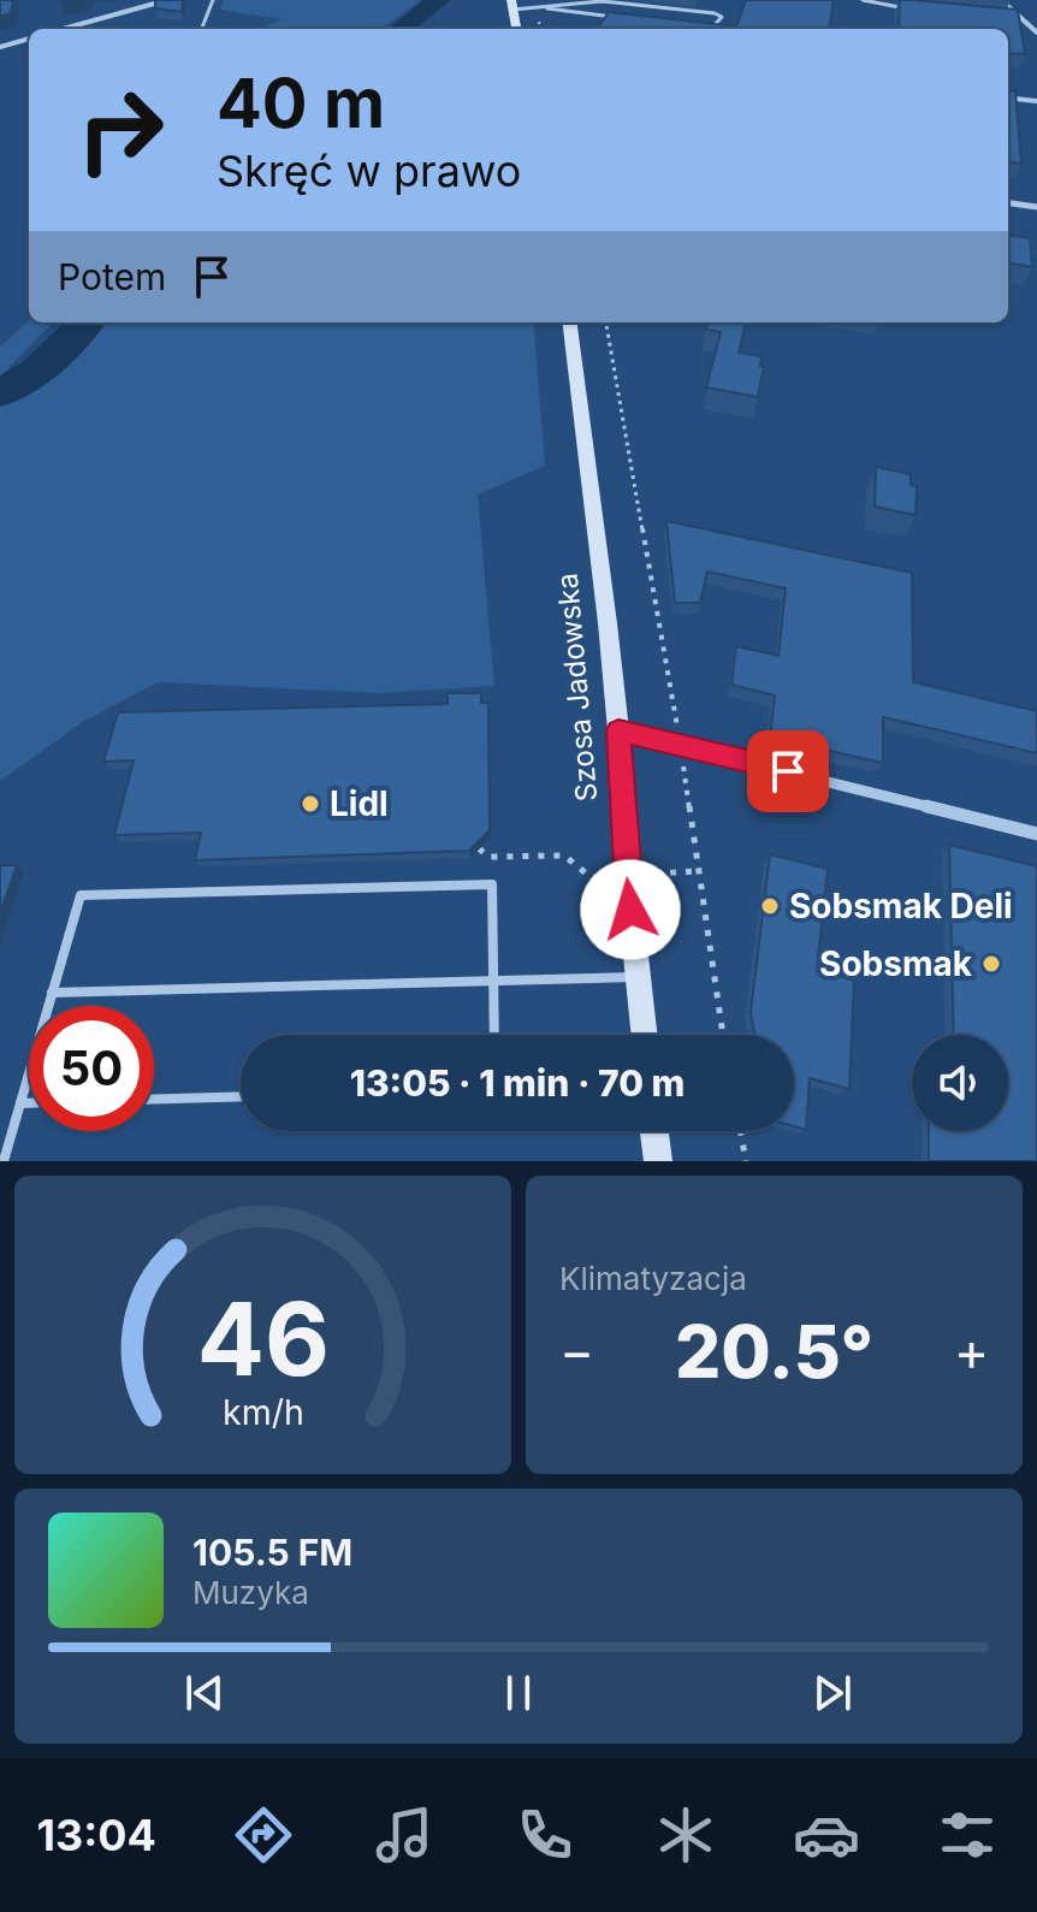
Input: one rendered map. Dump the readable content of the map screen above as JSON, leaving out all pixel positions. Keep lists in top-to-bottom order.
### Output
{
  "streets": {
    "main road": ["Szosa Jadowska"]
  },
  "places": ["Lidl", "Sobsmak Deli", "Sobsmak"],
  "page": {
    "turn": ["40 m", "Skręć w prawo"],
    "then": "Potem",
    "limit": "50",
    "trip": "13:05 · 1 min · 70 m",
    "tile": "Klimatyzacja",
    "heat": ["−", "20.5°", "+"],
    "song": ["105.5 FM", "Muzyka"],
    "tabs": "13:04",
    "gauge": ["46", "km/h"]
  }
}
